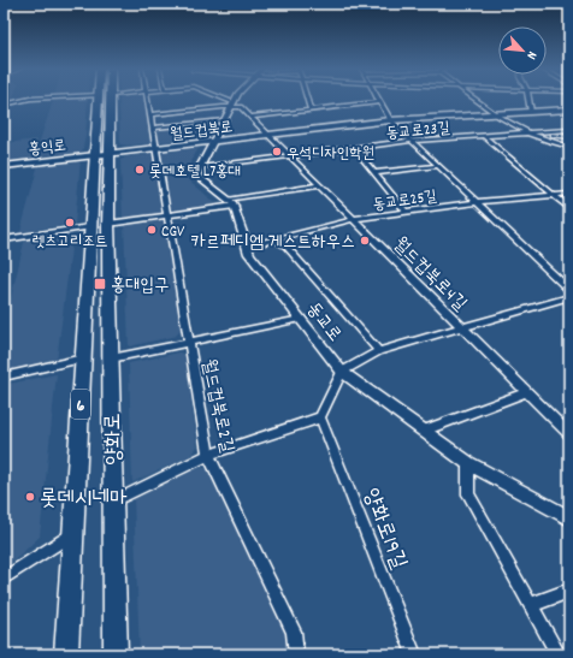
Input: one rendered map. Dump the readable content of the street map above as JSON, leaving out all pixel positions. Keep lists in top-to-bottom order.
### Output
{
  "streets": {
    "main road": [
      "월드컵북로",
      "홍익로",
      "6",
      "양화로"
    ],
    "street": [
      "동교로23길",
      "동교로25길",
      "월드컵북로4길",
      "동교로",
      "월드컵북로2길",
      "양화로19길"
    ]
  },
  "crossings": [
    ["월드컵북로", "홍익로"],
    ["월드컵북로", "월드컵북로4길"],
    ["월드컵북로", "월드컵북로2길"],
    ["월드컵북로", "양화로"],
    ["동교로23길", "월드컵북로4길"],
    ["홍익로", "양화로"],
    ["동교로25길", "월드컵북로4길"],
    ["동교로25길", "동교로"]
  ],
  "places": {
    "other": [
      "우석디자인학원",
      "롯데호텔 L7홍대",
      "렛츠고리조트",
      "CGV",
      "카르페디엠 게스트하우스",
      "롯데시네마"
    ],
    "transit": ["홍대입구"]
  },
  "north": "bottom right"
}
